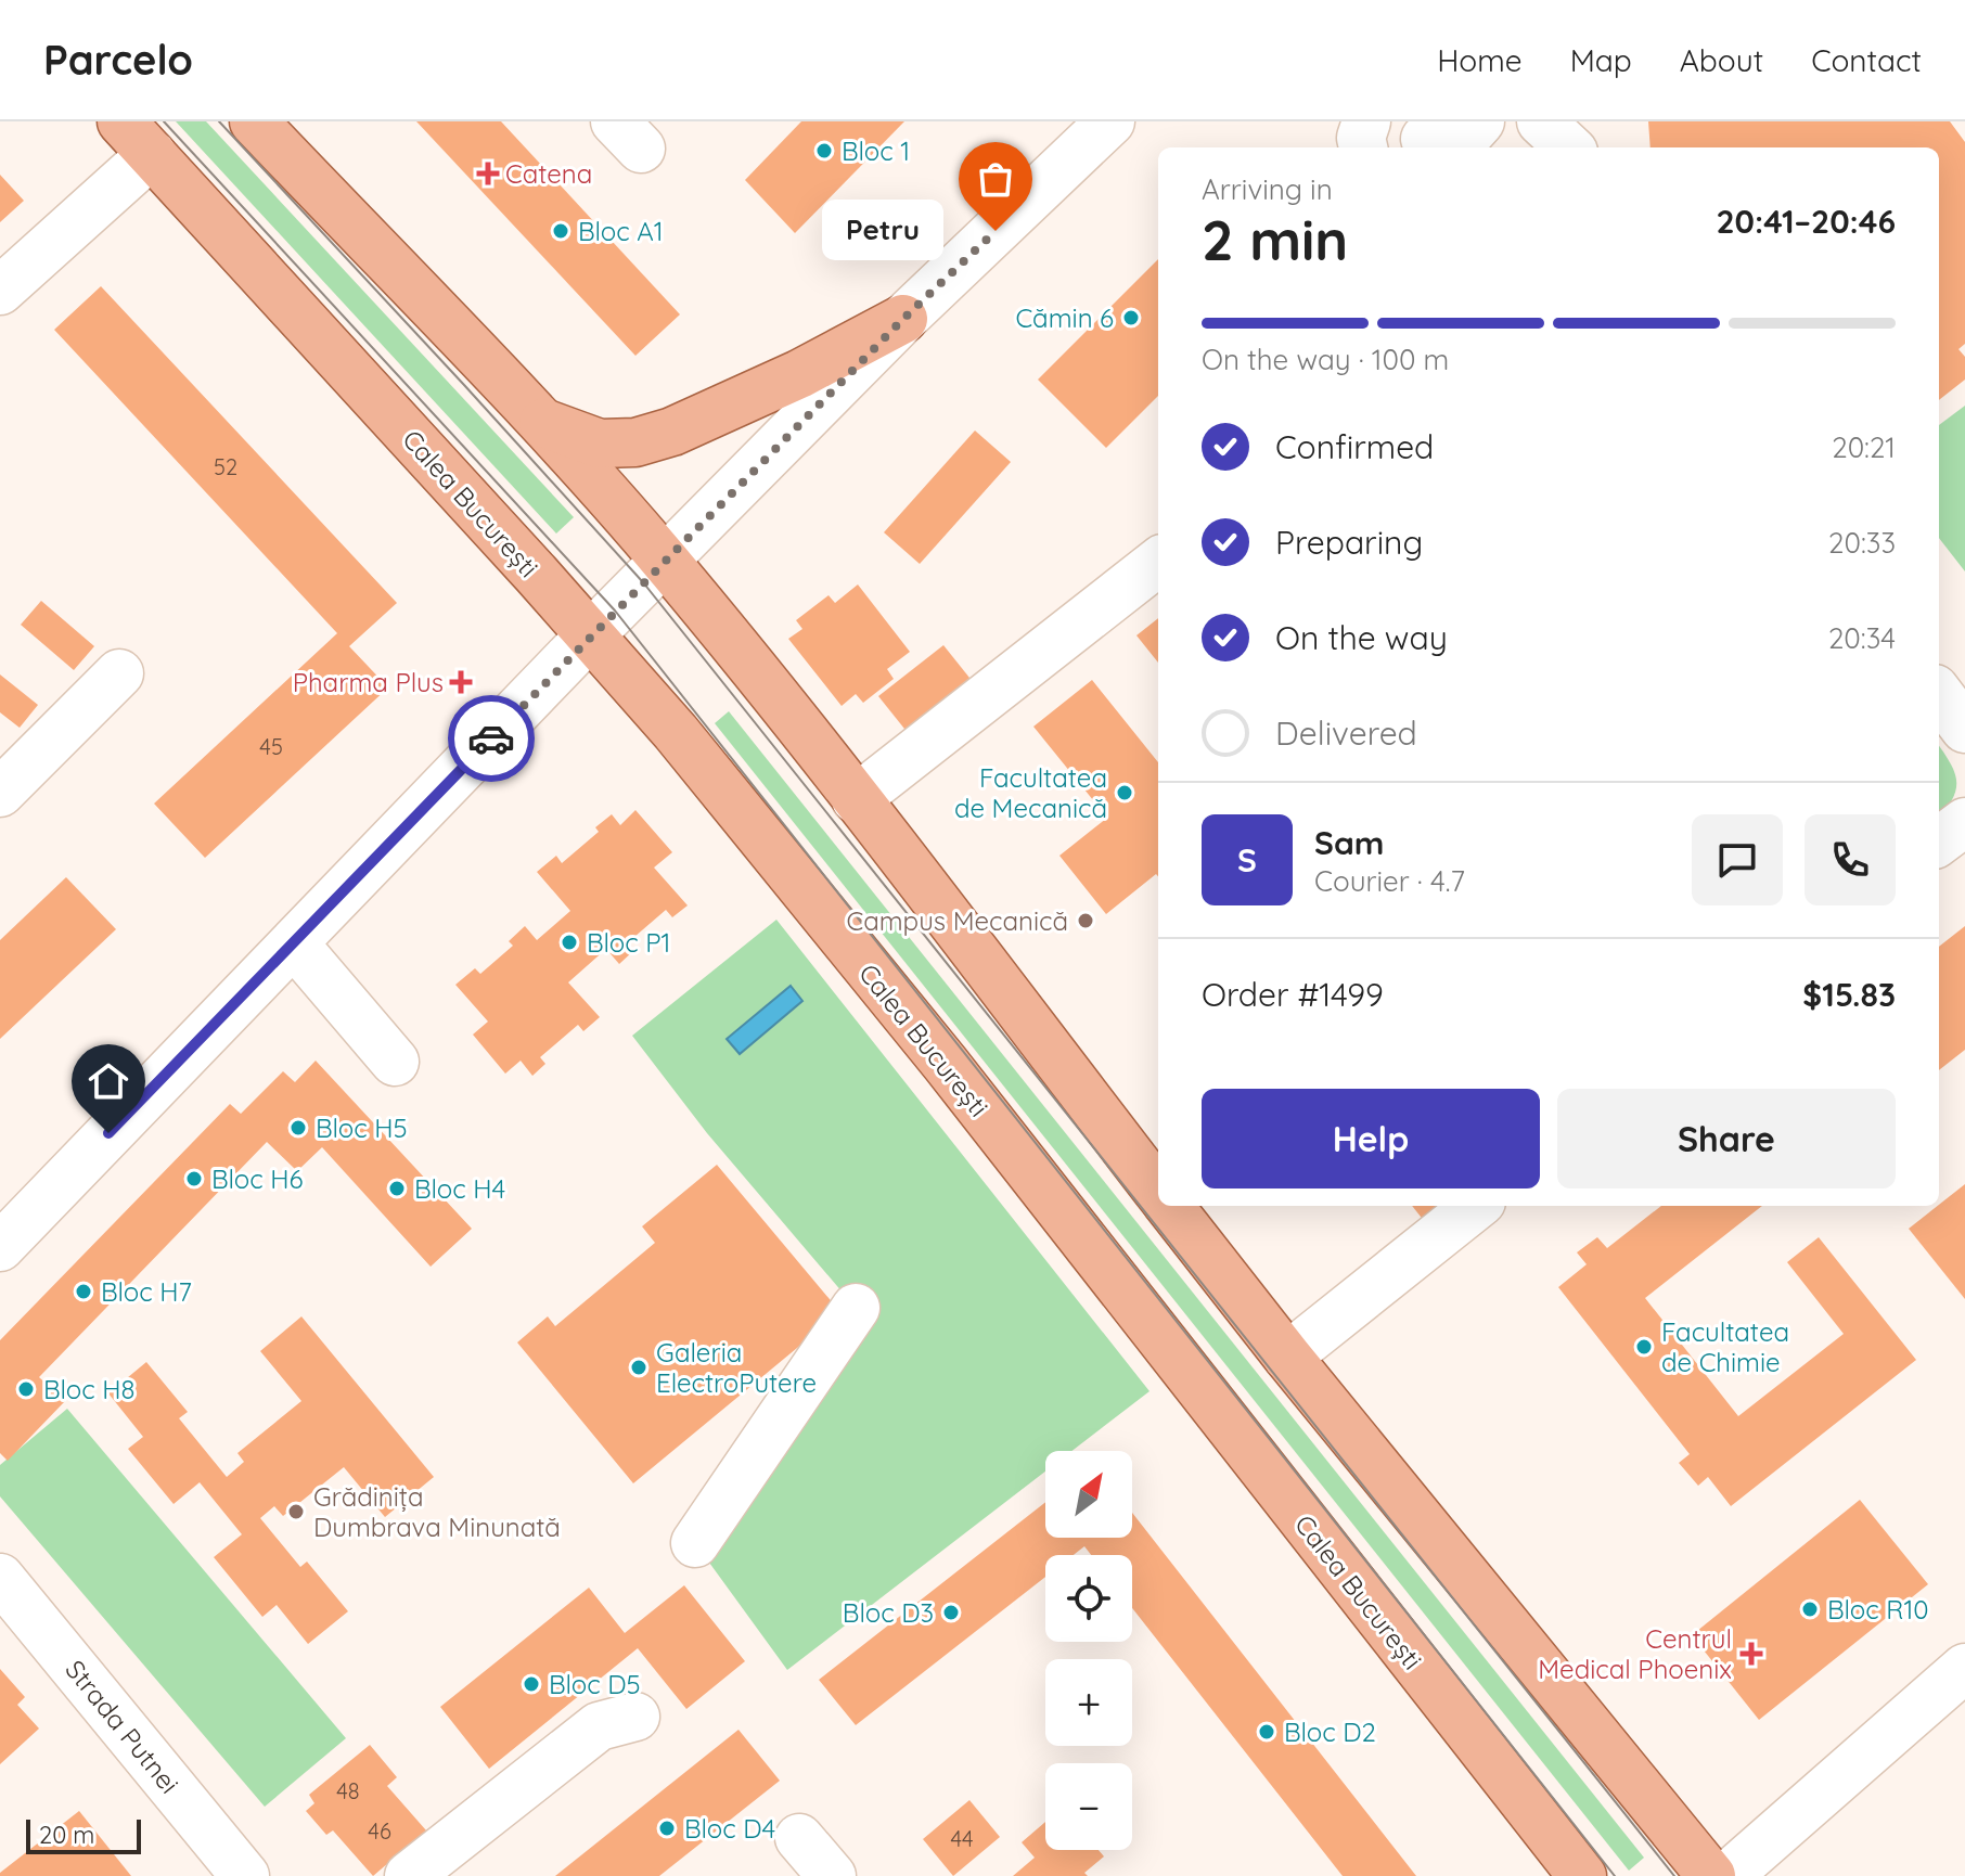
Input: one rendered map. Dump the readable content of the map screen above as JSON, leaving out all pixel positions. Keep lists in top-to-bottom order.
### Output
{
  "streets": {
    "main road": ["Calea București"],
    "street": ["Strada Putnei"]
  },
  "places": {
    "other": [
      "Bloc 1",
      "Bloc A1",
      "Petru",
      "Cămin 6",
      "Facultatea de Mecanică",
      "Campus Mecanică",
      "Bloc P1",
      "Bloc H5",
      "Bloc H6",
      "Bloc H4",
      "Bloc H7",
      "Facultatea de Chimie",
      "Galeria ElectroPutere",
      "Bloc H8",
      "Grădinița Dumbrava Minunată",
      "Bloc R10",
      "Bloc D3",
      "Bloc D5",
      "Bloc D2",
      "Bloc D4"
    ],
    "health": ["Catena", "Pharma Plus", "Centrul Medical Phoenix"]
  },
  "house_numbers": [
    "52",
    "45",
    "48",
    "46",
    "44"
  ],
  "scale_bar": "20 m",
  "north": "top right",
  "page": {
    "header": "Parcelo",
    "nav": [
      "Home",
      "Map",
      "About",
      "Contact"
    ],
    "heading": ["2 min", "Arriving in", "20:41–20:46"],
    "panel": [
      "Sam",
      "Courier · 4.7",
      "Order #1499",
      "$15.83"
    ],
    "bubble": "Petru",
    "bar": "On the way · 100 m",
    "list": [
      ["Confirmed", "20:21"],
      ["Preparing", "20:33"],
      ["On the way", "20:34"],
      "Delivered"
    ],
    "round": "S",
    "buttons": ["Help", "Share"],
    "map_buttons": ["+", "−"],
    "scale": "20 m"
  }
}
